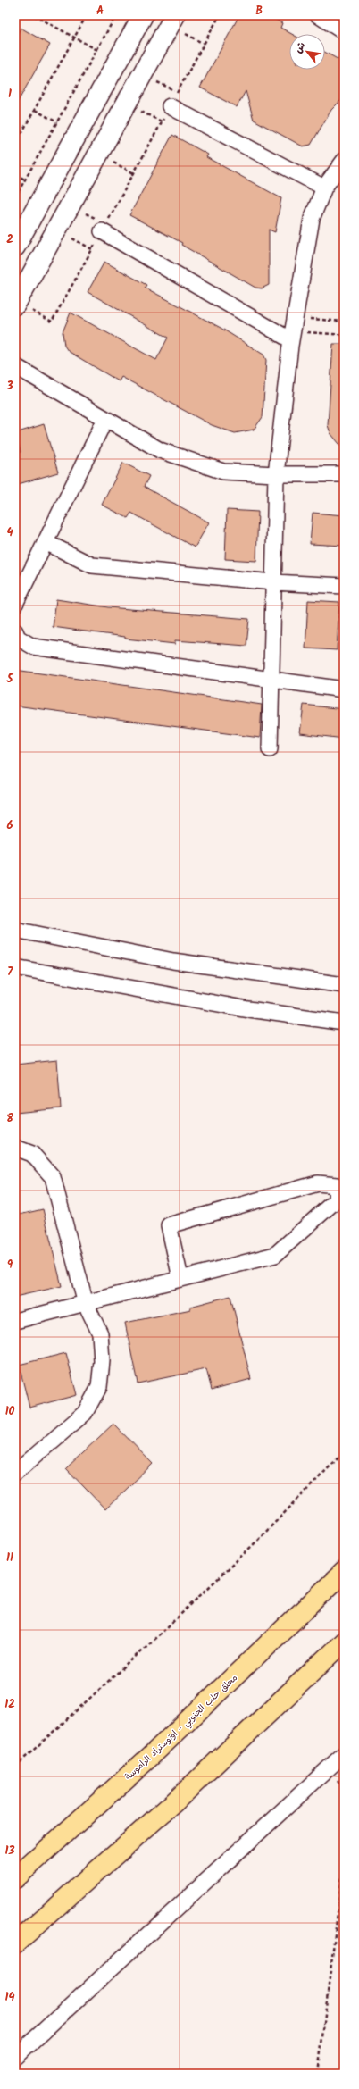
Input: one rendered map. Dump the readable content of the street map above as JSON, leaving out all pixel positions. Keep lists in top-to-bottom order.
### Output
{
  "streets": {
    "highway": ["محلق حلب الجنوبي - اوتوستراد الراموسة"]
  },
  "north": "top left",
  "grid": {
    "columns": ["A", "B"],
    "rows": [
      "1",
      "2",
      "3",
      "4",
      "5",
      "6",
      "7",
      "8",
      "9",
      "10",
      "11",
      "12",
      "13",
      "14"
    ]
  }
}
